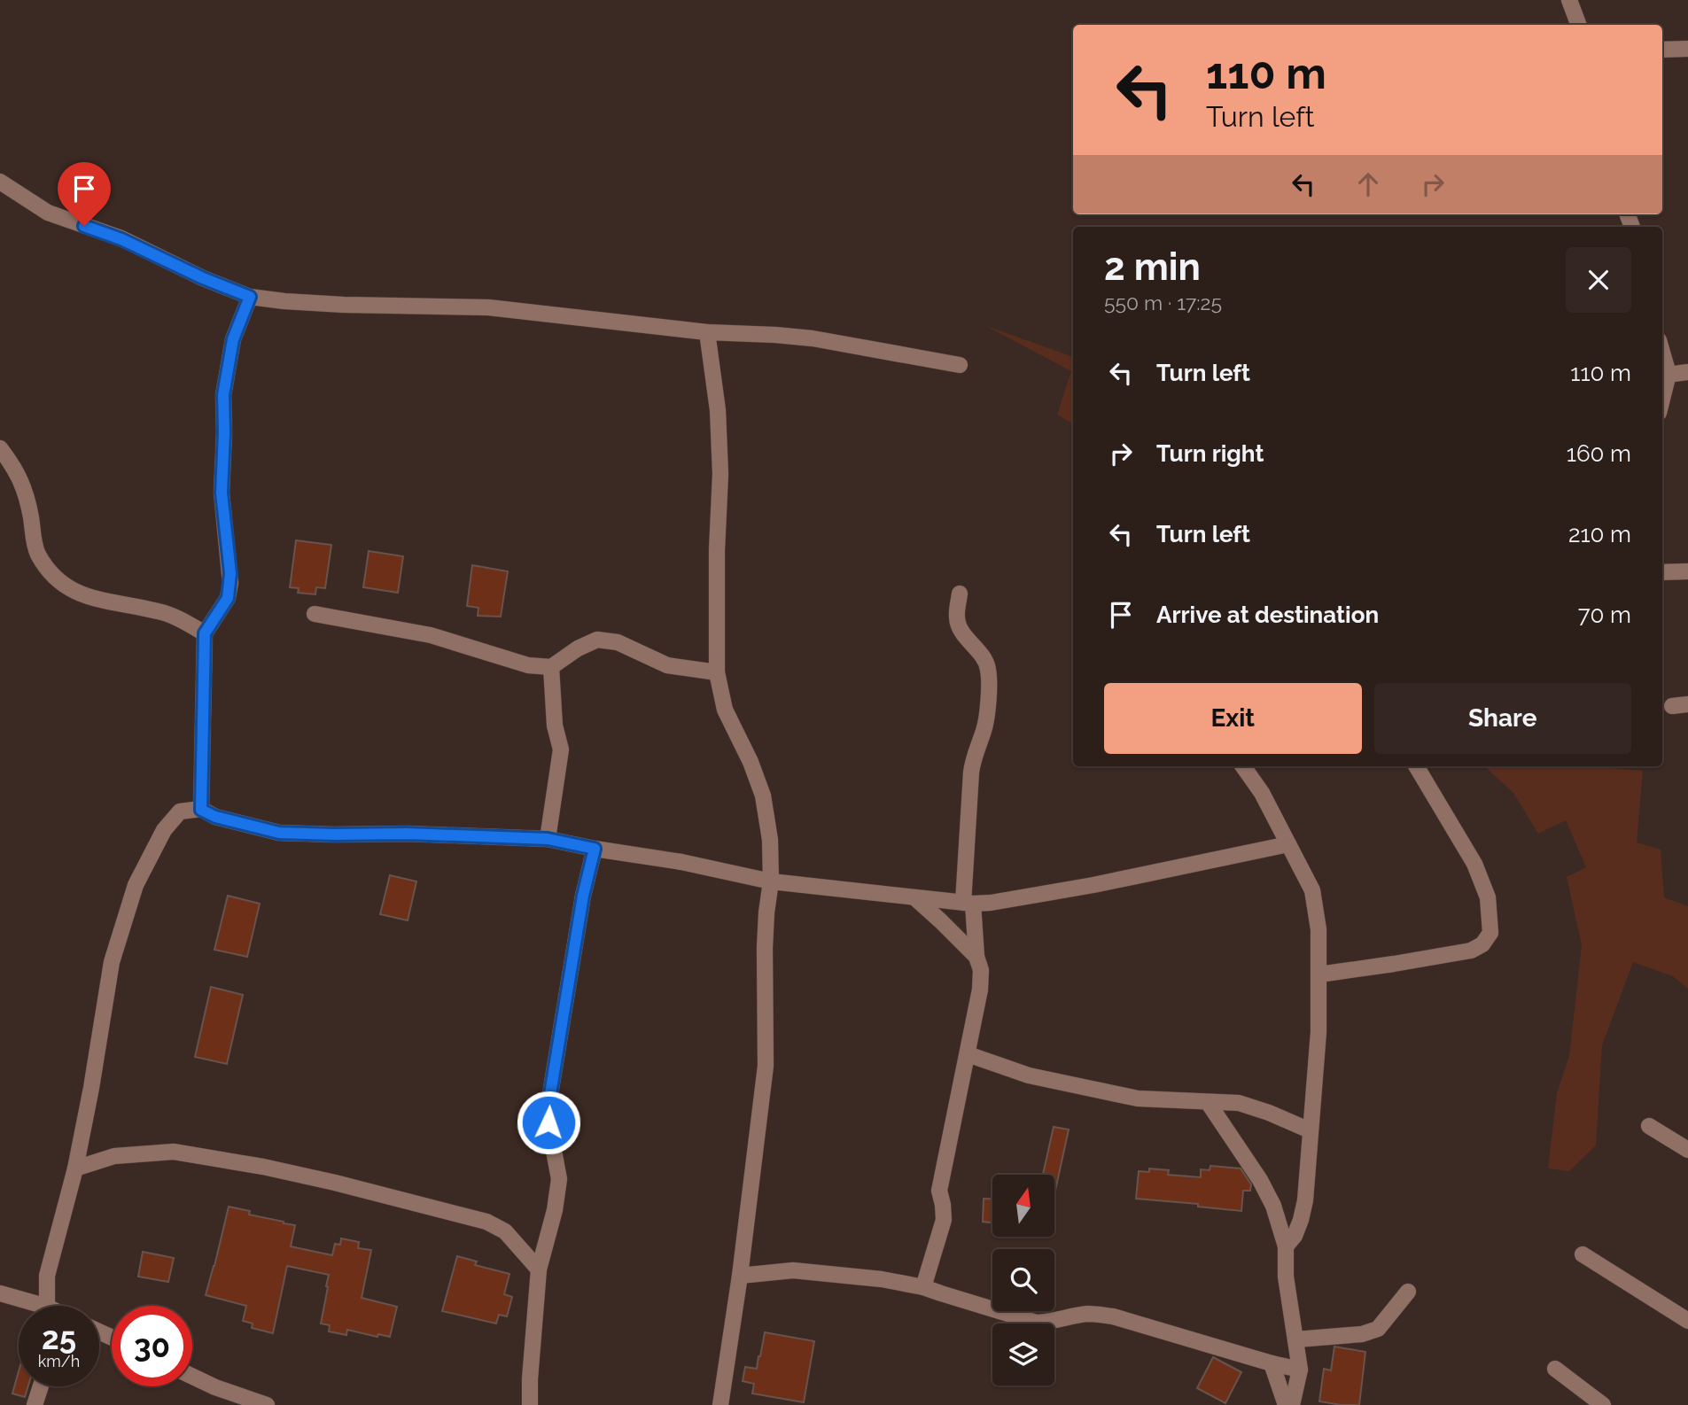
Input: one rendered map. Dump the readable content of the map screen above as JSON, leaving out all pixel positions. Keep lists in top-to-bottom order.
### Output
{
  "north": "top",
  "page": {
    "turn": ["110 m", "Turn left"],
    "heading": ["2 min", "550 m · 17:25"],
    "list": [
      {
        "name": "Turn left",
        "value": "110 m"
      },
      {
        "name": "Turn right",
        "value": "160 m"
      },
      {
        "name": "Turn left",
        "value": "210 m"
      },
      {
        "name": "Arrive at destination",
        "value": "70 m"
      }
    ],
    "buttons": ["Exit", "Share"],
    "speed": "25 km/h",
    "limit": "30"
  }
}
